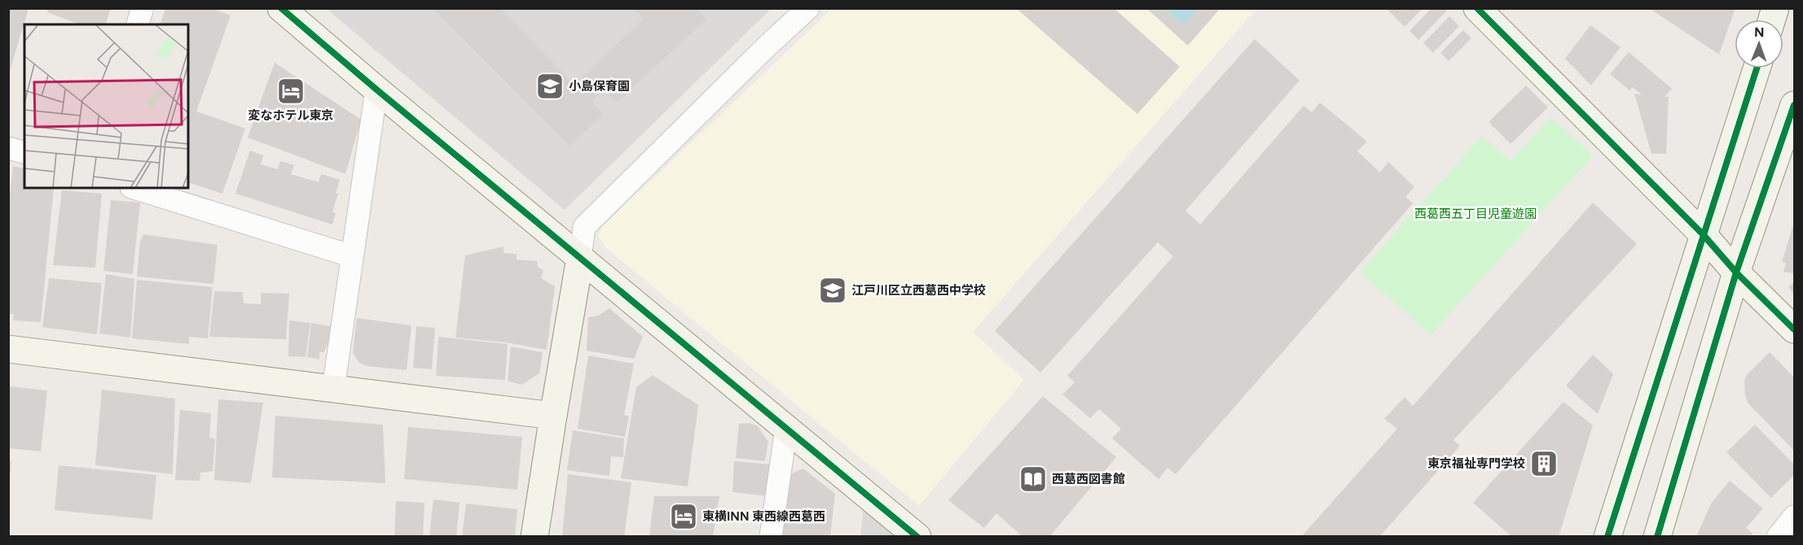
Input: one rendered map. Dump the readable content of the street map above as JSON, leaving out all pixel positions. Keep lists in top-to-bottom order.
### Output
{
  "parks": ["西葛西五丁目児童遊園"],
  "places": {
    "school or university": ["小島保育園", "江戸川区立西葛西中学校"],
    "hotel": ["変なホテル東京", "東横INN 東西線西葛西"],
    "building": ["東京福祉専門学校"],
    "library": ["西葛西図書館"]
  },
  "north": "top"
}
